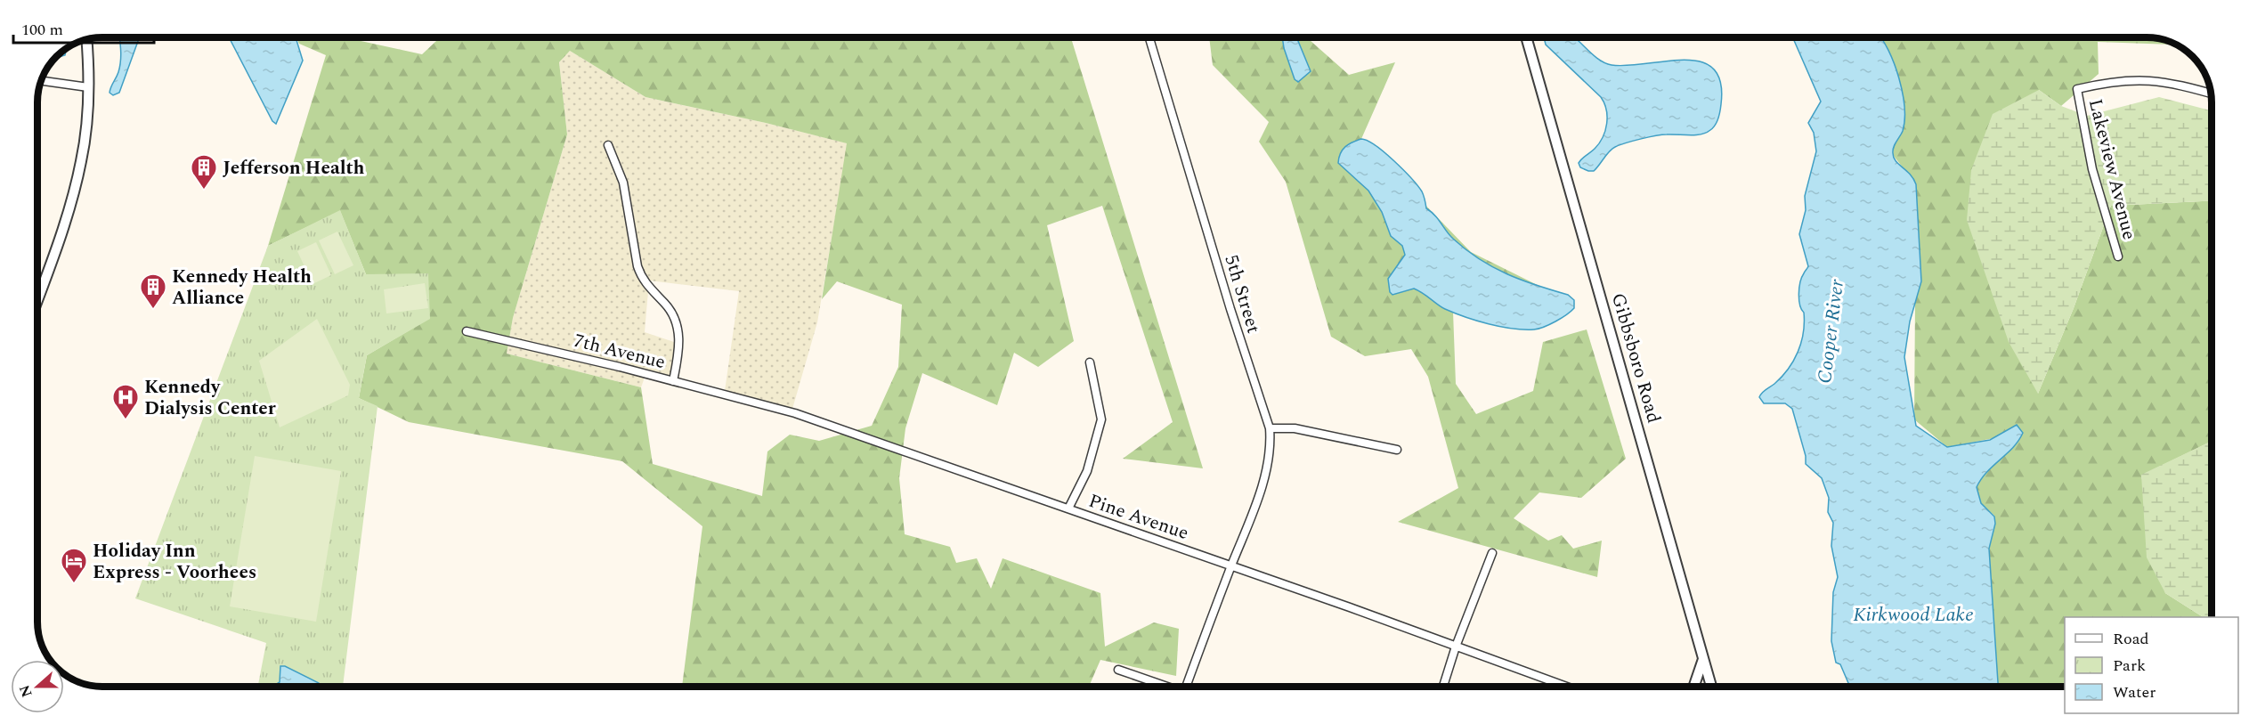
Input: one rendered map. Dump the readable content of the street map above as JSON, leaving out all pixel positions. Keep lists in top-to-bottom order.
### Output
{
  "streets": {
    "street": [
      "Lakeview Avenue",
      "5th Street",
      "7th Avenue",
      "Gibbsboro Road",
      "Pine Avenue"
    ]
  },
  "crossings": [
    ["5th Street", "Pine Avenue"],
    ["7th Avenue", "Pine Avenue"]
  ],
  "water": ["Cooper River", "Kirkwood Lake"],
  "places": {
    "building": ["Jefferson Health", "Kennedy Health Alliance"],
    "hospital": ["Kennedy Dialysis Center"],
    "hotel": ["Holiday Inn Express - Voorhees"]
  },
  "legend": ["Road", "Park", "Water"],
  "scale_bar": "100 m",
  "north": "left"
}
